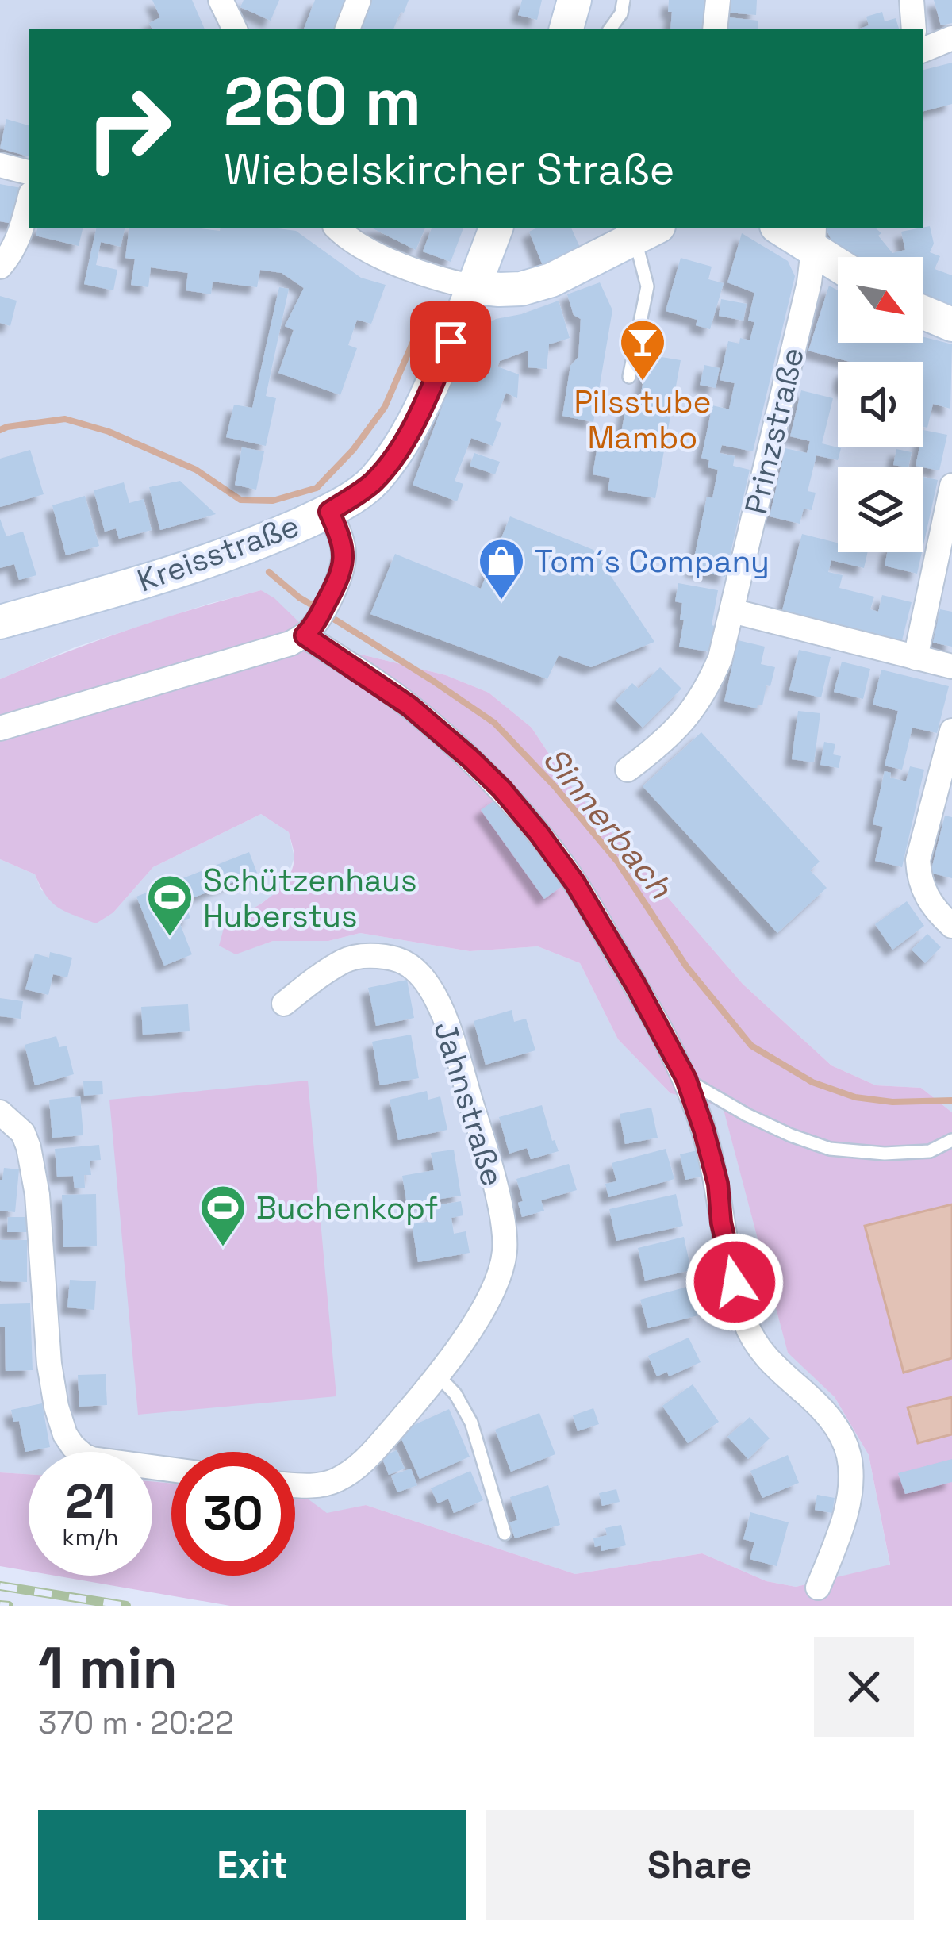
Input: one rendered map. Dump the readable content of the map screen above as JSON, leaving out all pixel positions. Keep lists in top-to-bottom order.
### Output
{
  "streets": {
    "main road": ["Kreisstraße"],
    "street": ["Prinzstraße", "Jahnstraße"]
  },
  "water": ["Sinnerbach"],
  "places": {
    "bar": ["Pilsstube Mambo"],
    "shop": ["Tom´s Company"],
    "sports": ["Schützenhaus Huberstus", "Buchenkopf"]
  },
  "north": "bottom right",
  "page": {
    "turn": ["260 m", "Wiebelskircher Straße"],
    "speed": "21 km/h",
    "limit": "30",
    "heading": ["1 min", "370 m · 20:22"],
    "buttons": ["Exit", "Share"]
  }
}
